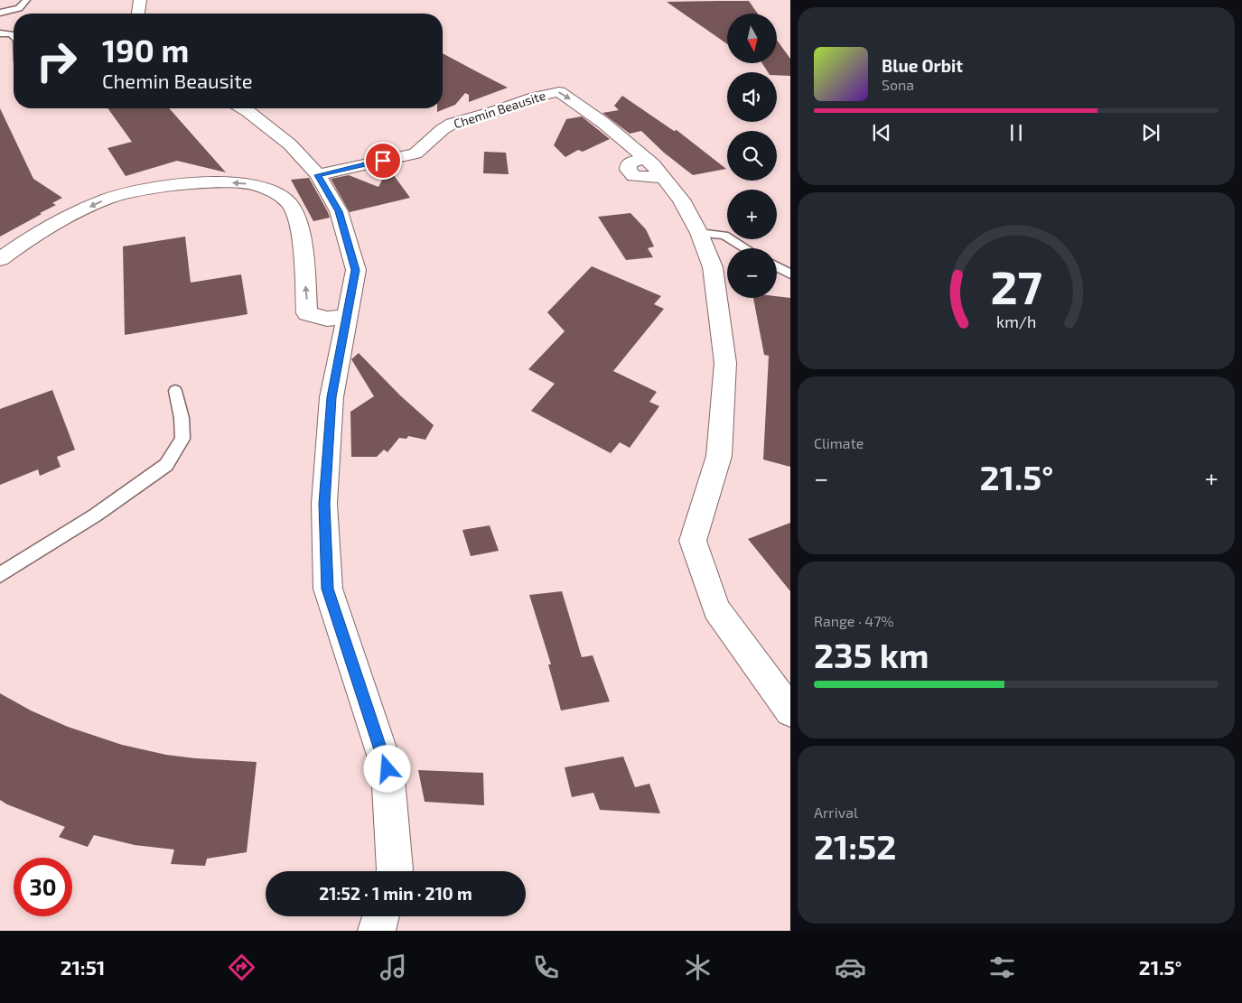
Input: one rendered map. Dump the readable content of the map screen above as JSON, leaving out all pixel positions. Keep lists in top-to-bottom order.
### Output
{
  "streets": {
    "street": ["Chemin Beausite"]
  },
  "one_way": ["Chemin Beausite"],
  "north": "bottom",
  "page": {
    "map_buttons": ["+", "−"],
    "turn": ["190 m", "Chemin Beausite"],
    "song": ["Blue Orbit", "Sona"],
    "tile": [
      "Climate",
      ["Range · 47%", "235 km"],
      ["Arrival", "21:52"]
    ],
    "heat": ["−", "21.5°", "+"],
    "limit": "30",
    "trip": "21:52 · 1 min · 210 m",
    "tabs": ["21:51", "21.5°"],
    "gauge": ["27", "km/h"]
  }
}
